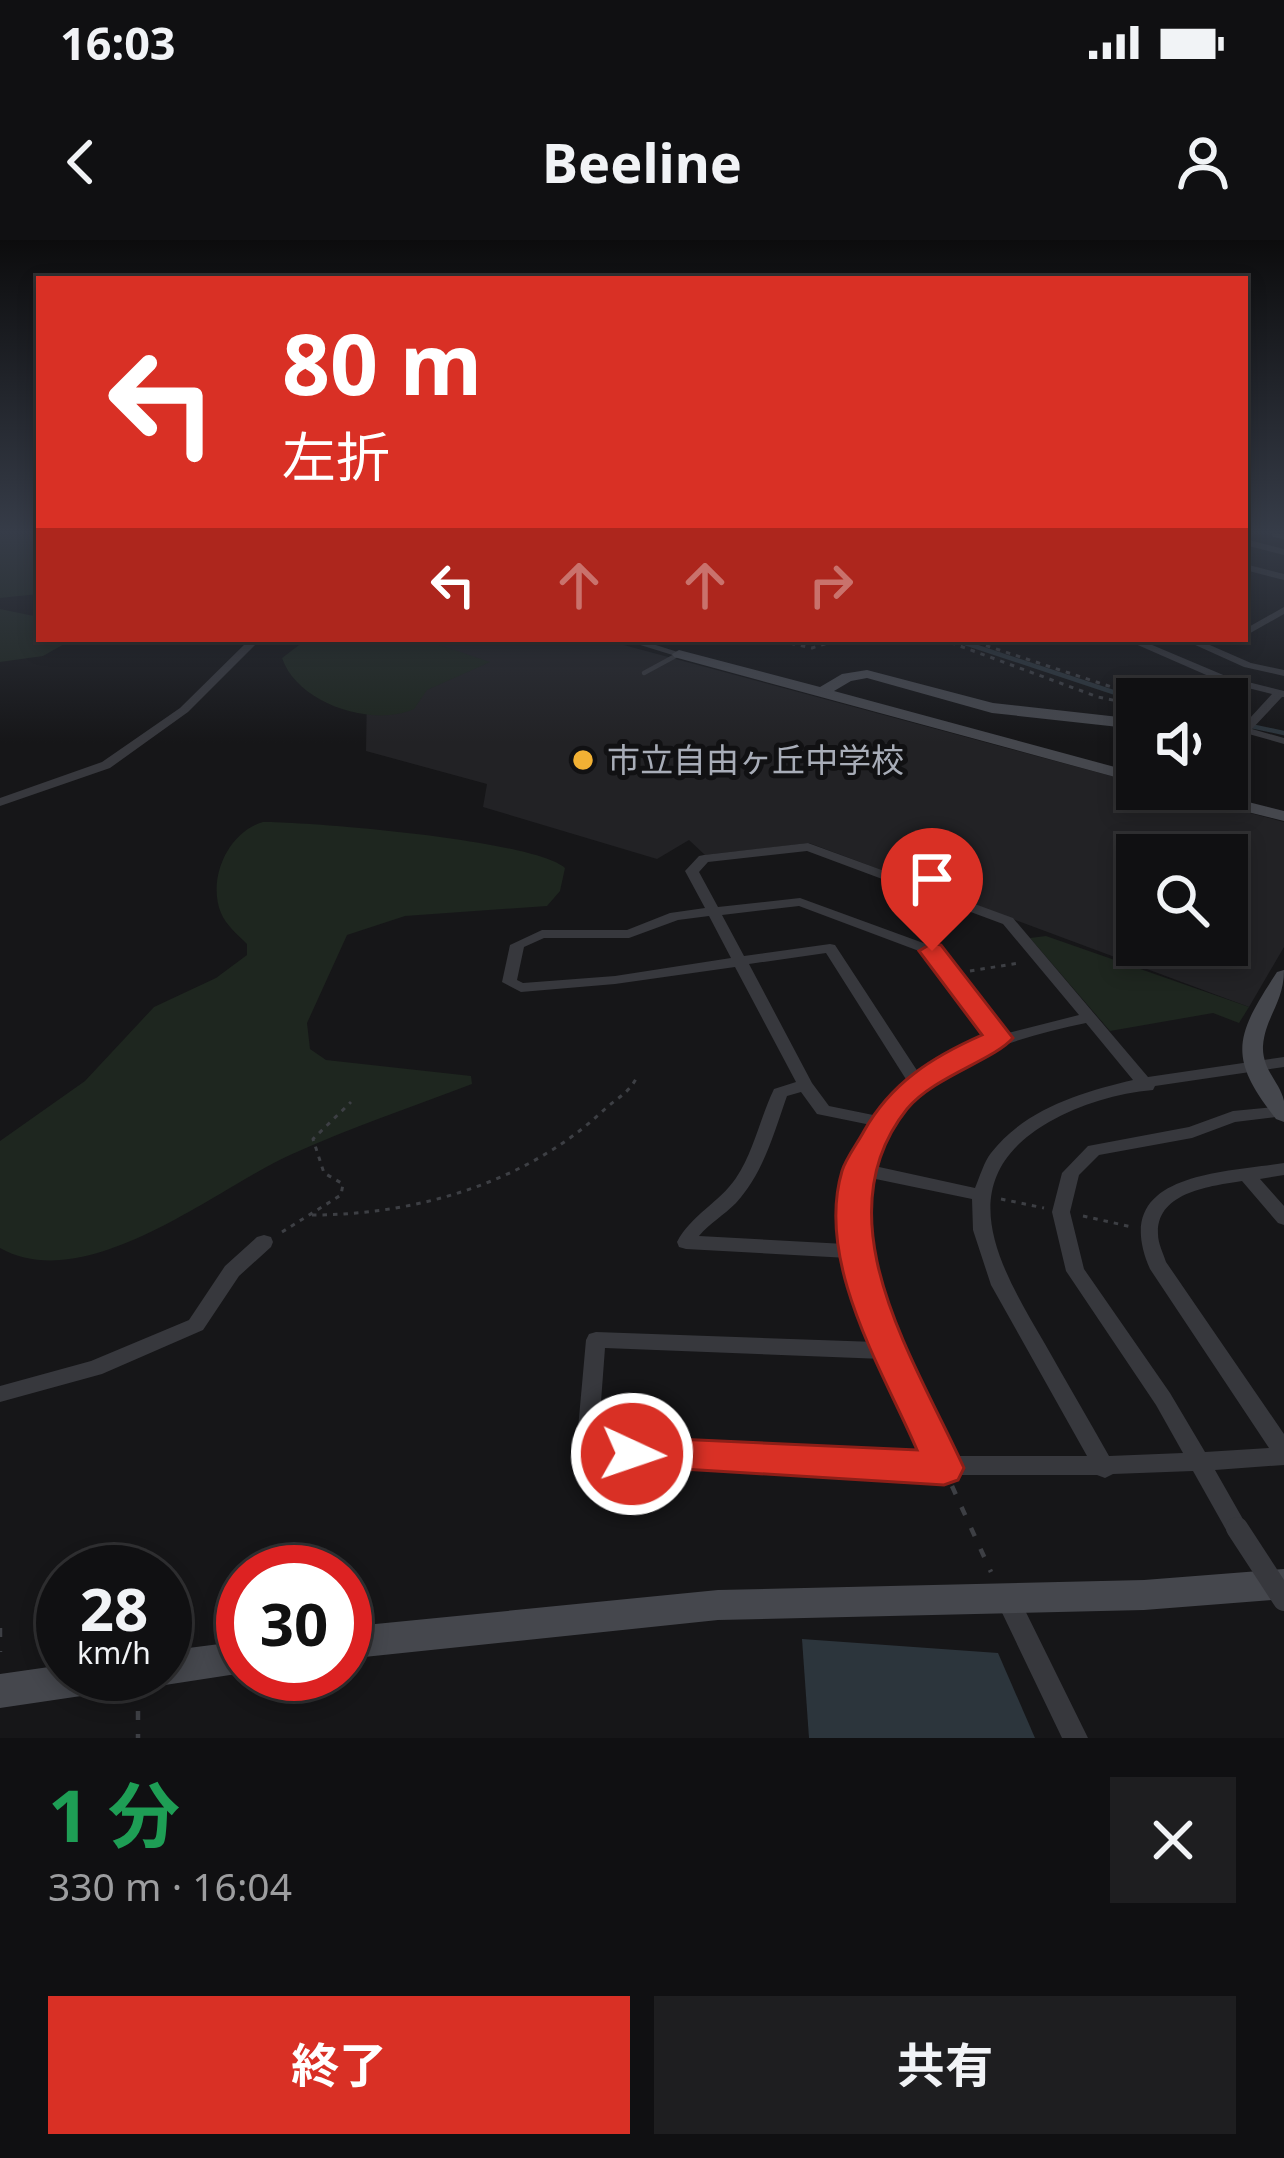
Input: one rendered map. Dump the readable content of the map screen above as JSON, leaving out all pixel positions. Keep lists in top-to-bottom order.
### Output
{
  "places": ["市立自由ヶ丘中学校"],
  "page": {
    "status": "16:03",
    "header": "Beeline",
    "turn": ["80 m", "左折"],
    "speed": "28 km/h",
    "limit": "30",
    "heading": ["1 分", "330 m · 16:04"],
    "buttons": ["終了", "共有"]
  }
}
